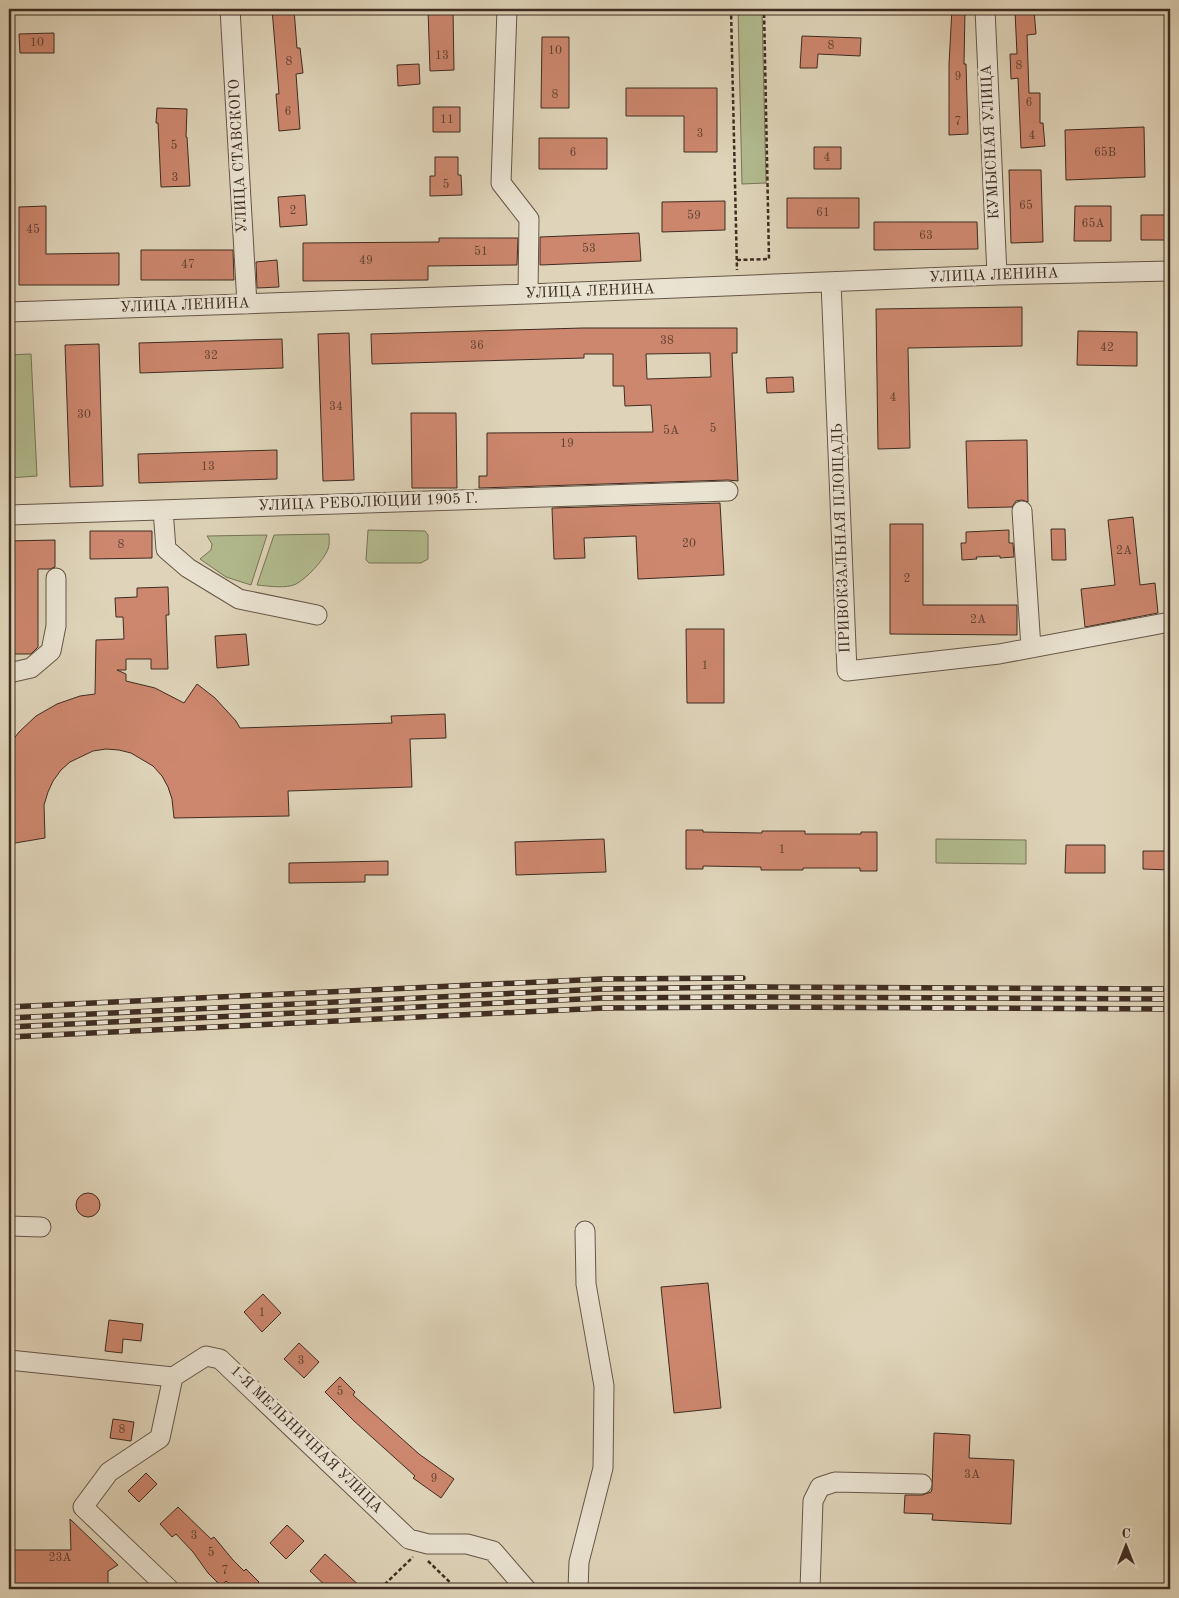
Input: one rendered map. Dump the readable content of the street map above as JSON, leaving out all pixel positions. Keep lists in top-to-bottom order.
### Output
{
  "streets": {
    "street": [
      "КУМЫСНАЯ УЛИЦА",
      "УЛИЦА СТАВСКОГО",
      "УЛИЦА ЛЕНИНА",
      "УЛИЦА РЕВОЛЮЦИИ 1905 Г.",
      "ПРИВОКЗАЛЬНАЯ ПЛОЩАДЬ",
      "1-Я МЕЛЬНИЧНАЯ УЛИЦА"
    ]
  },
  "crossings": [
    ["КУМЫСНАЯ УЛИЦА", "УЛИЦА ЛЕНИНА"],
    ["УЛИЦА СТАВСКОГО", "УЛИЦА ЛЕНИНА"],
    ["УЛИЦА ЛЕНИНА", "ПРИВОКЗАЛЬНАЯ ПЛОЩАДЬ"]
  ],
  "house_numbers": [
    "10",
    "8",
    "10",
    "13",
    "8",
    "8",
    "9",
    "8",
    "6",
    "6",
    "11",
    "7",
    "3",
    "4",
    "5",
    "6",
    "65В",
    "4",
    "3",
    "5",
    "65",
    "2",
    "61",
    "59",
    "65А",
    "45",
    "63",
    "53",
    "51",
    "49",
    "47",
    "38",
    "36",
    "42",
    "32",
    "4",
    "34",
    "30",
    "5",
    "5А",
    "19",
    "13",
    "20",
    "8",
    "2А",
    "2",
    "2А",
    "1",
    "1",
    "1",
    "3",
    "5",
    "8",
    "3А",
    "9",
    "3",
    "5",
    "23А",
    "7"
  ],
  "north": "top"
}
